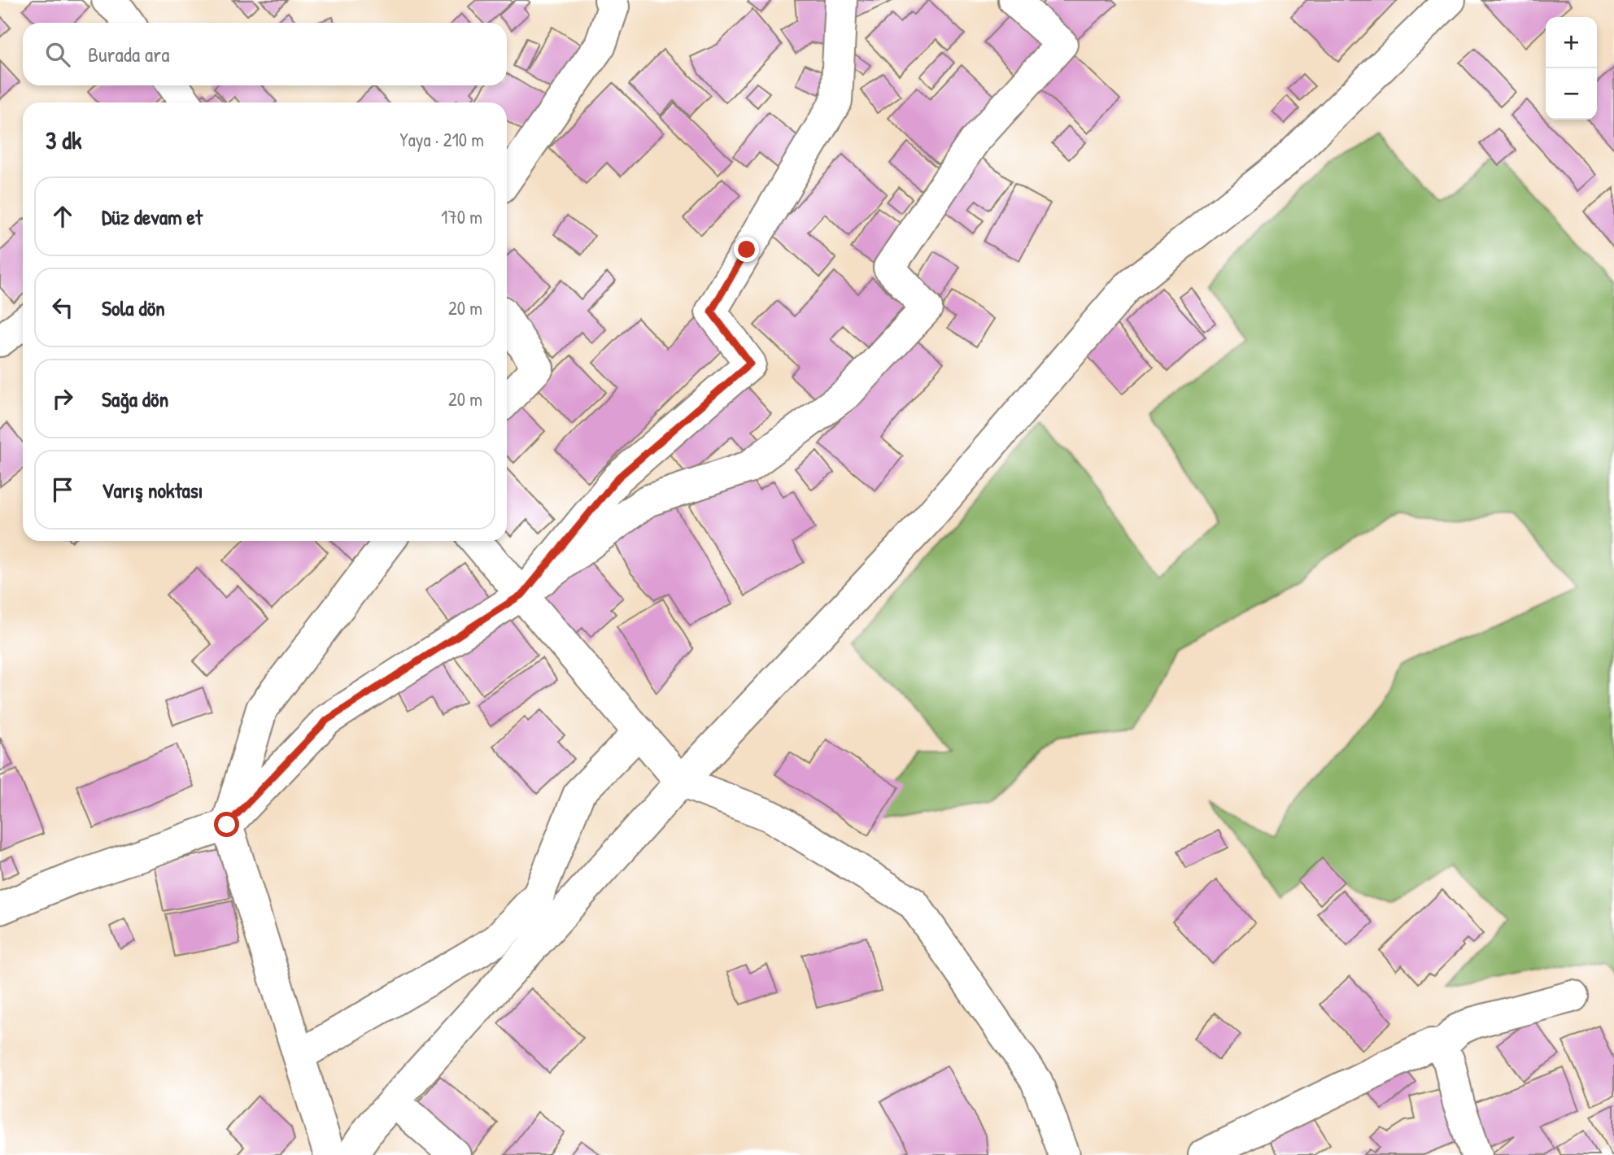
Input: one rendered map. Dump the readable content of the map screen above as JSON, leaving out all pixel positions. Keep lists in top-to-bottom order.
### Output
{
  "page": {
    "map_buttons": ["+", "−"],
    "search": "Burada ara",
    "heading": ["3 dk", "Yaya · 210 m"],
    "list": [
      ["Düz devam et", "170 m"],
      ["Sola dön", "20 m"],
      ["Sağa dön", "20 m"],
      "Varış noktası"
    ]
  }
}
